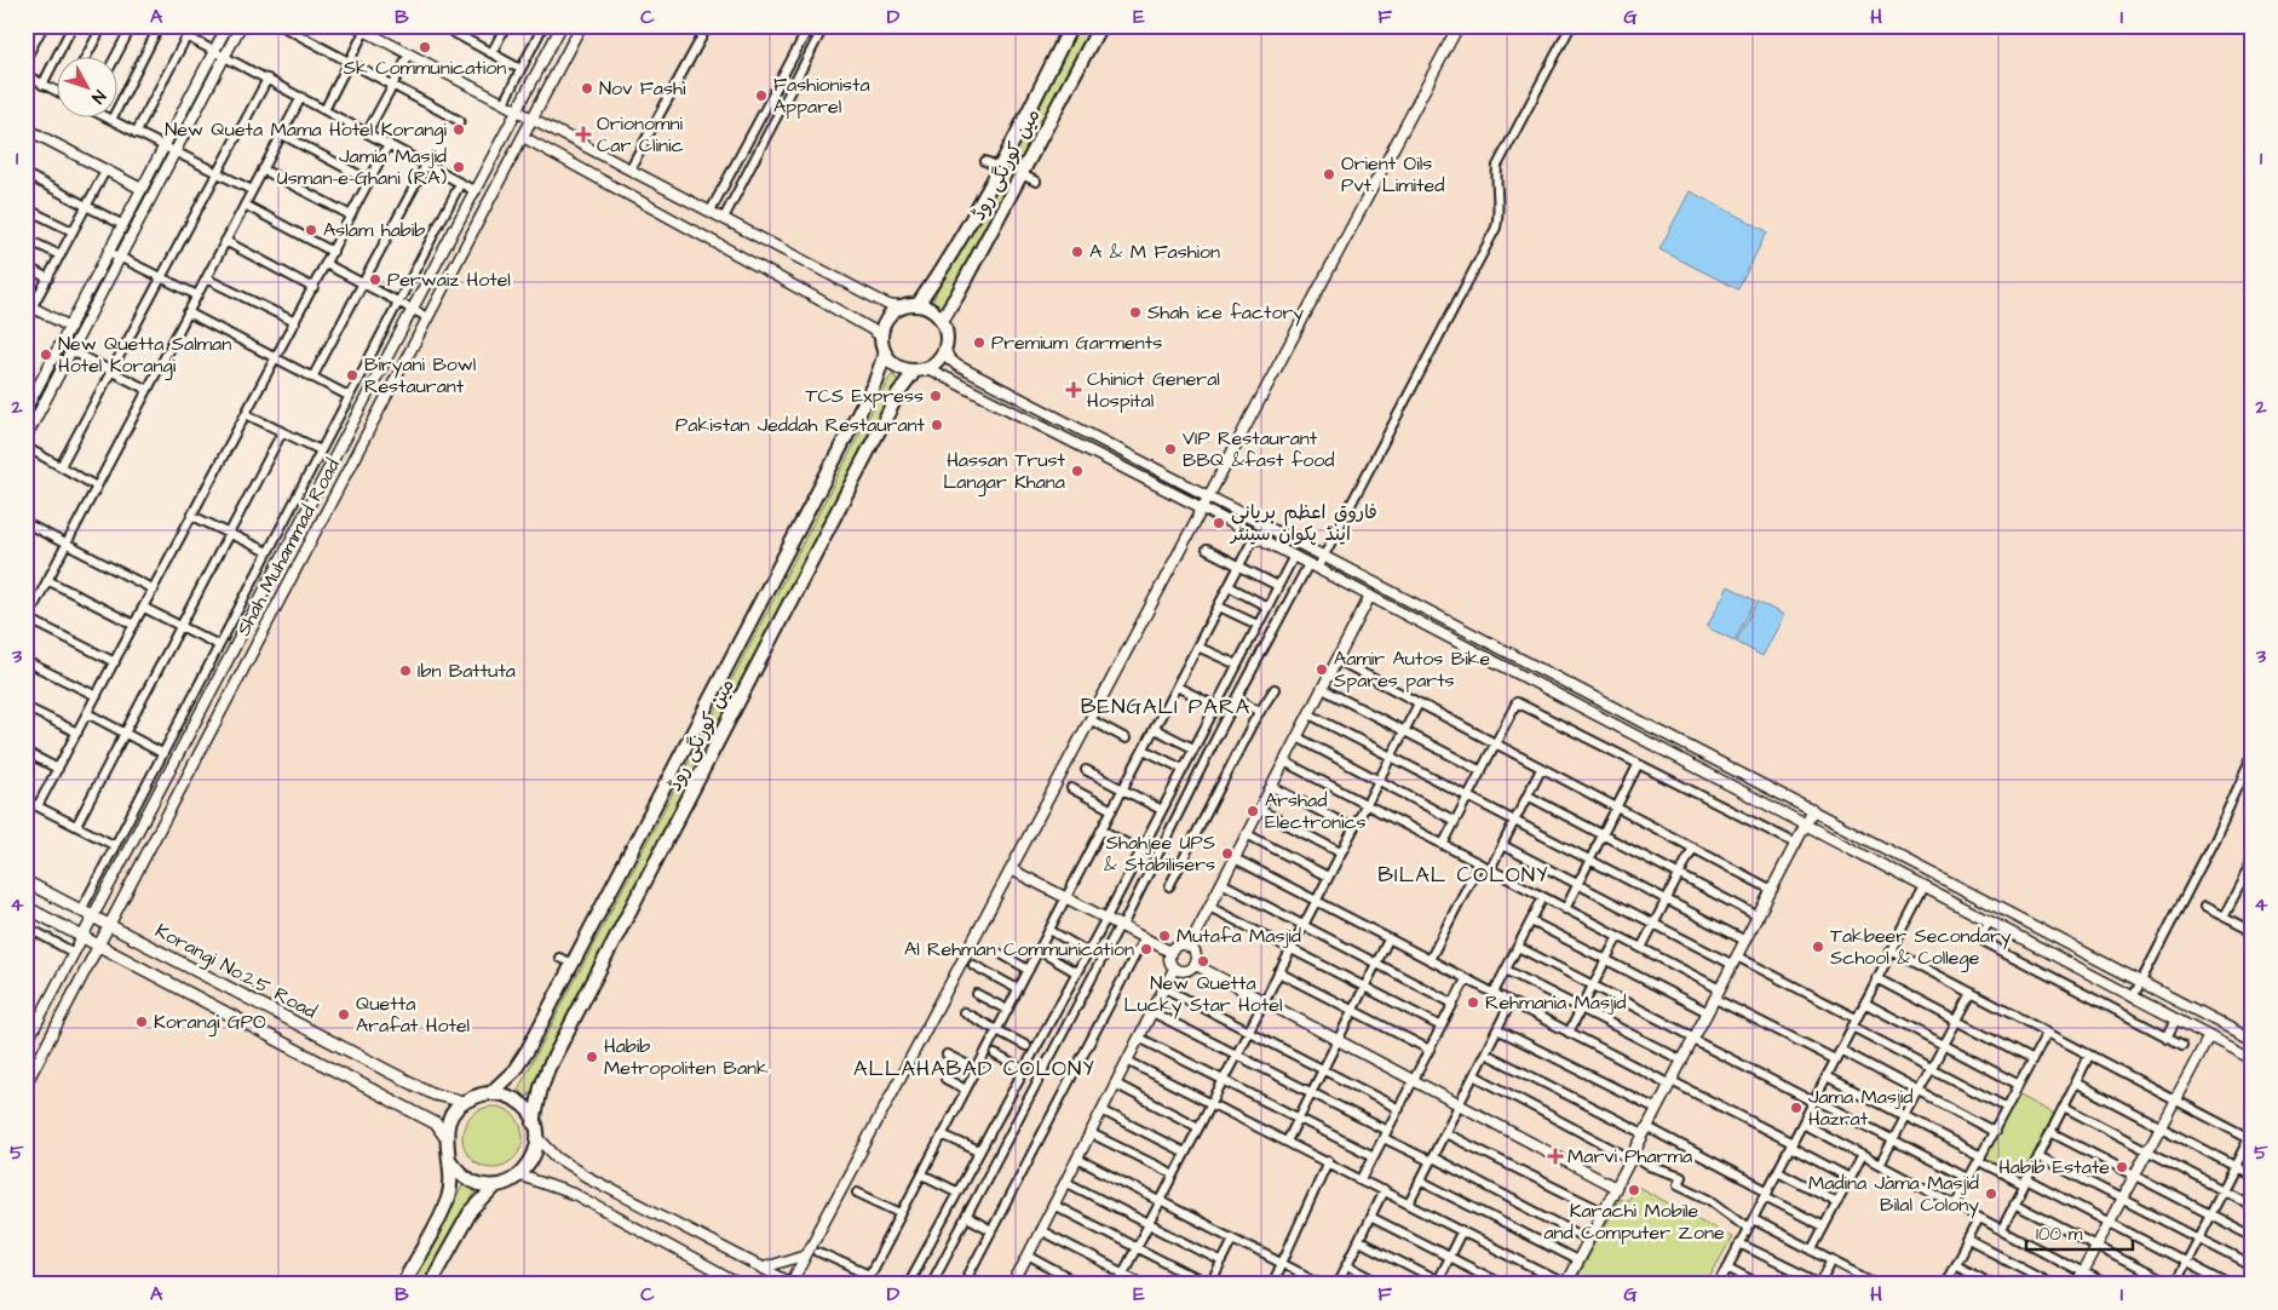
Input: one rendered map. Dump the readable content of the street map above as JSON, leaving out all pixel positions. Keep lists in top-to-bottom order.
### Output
{
  "streets": {
    "main road": ["مین کورنگی روڈ", "Korangi No.2.5 Road"],
    "street": ["Shah Muhammad Road"]
  },
  "crossings": [
    ["مین کورنگی روڈ", "Korangi No.2.5 Road"],
    ["Shah Muhammad Road", "Korangi No.2.5 Road"]
  ],
  "districts": ["BENGALI PARA", "BILAL COLONY", "ALLAHABAD COLONY"],
  "places": {
    "other": [
      "Sk Communication",
      "Nov Fashi",
      "Fashionista Apparel",
      "New Queta Mama Hotel Korangi",
      "Jamia Masjid Usman-e-Ghani (RA)",
      "Orient Oils Pvt. Limited",
      "Aslam habib",
      "A & M Fashion",
      "Perwaiz Hotel",
      "Shah ice factory",
      "Premium Garments",
      "New Quetta Salman Hotel Korangi",
      "Biryani Bowl Restaurant",
      "TCS Express",
      "Pakistan Jeddah Restaurant",
      "VIP Restaurant BBQ &fast food",
      "Hassan Trust Langar Khana",
      "فاروق اعظم بریانی اینڈ پکوان سینٹر",
      "Aamir Autos Bike Spares parts",
      "Ibn Battuta",
      "Arshad Electronics",
      "Shahjee UPS & Stabilisers",
      "Mutafa Masjid",
      "Takbeer Secondary School & College",
      "Al Rehman Communication",
      "New Quetta Lucky Star Hotel",
      "Rehmania Masjid",
      "Quetta Arafat Hotel",
      "Korangi GPO",
      "Habib Metropoliten Bank",
      "Jama Masjid Hazrat",
      "Habib Estate",
      "Karachi Mobile and Computer Zone",
      "Madina Jama Masjid Bilal Colony"
    ],
    "health": ["Orionomni Car Clinic", "Chiniot General Hospital", "Marvi Pharma"]
  },
  "scale_bar": "100 m",
  "north": "bottom right",
  "grid": {
    "columns": [
      "A",
      "B",
      "C",
      "D",
      "E",
      "F",
      "G",
      "H",
      "I"
    ],
    "rows": [
      "1",
      "2",
      "3",
      "4",
      "5"
    ]
  }
}
